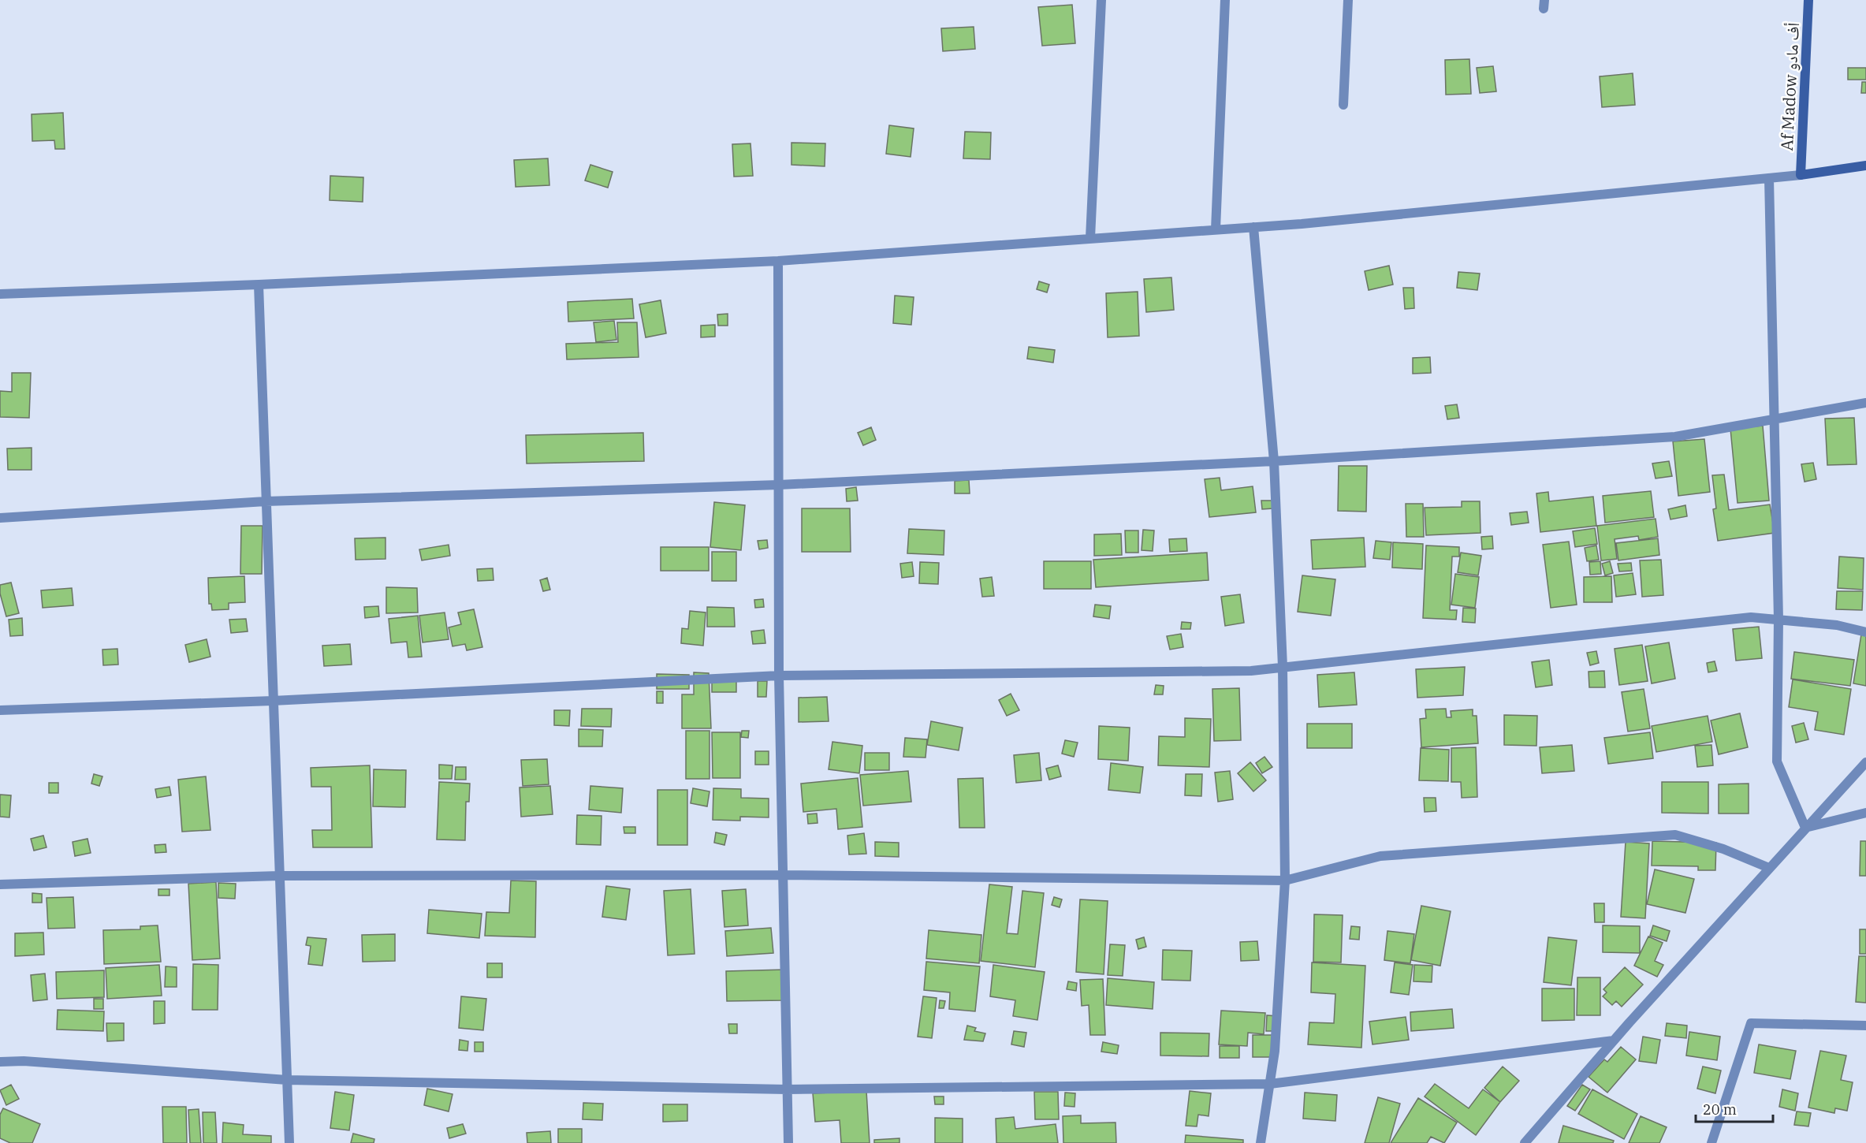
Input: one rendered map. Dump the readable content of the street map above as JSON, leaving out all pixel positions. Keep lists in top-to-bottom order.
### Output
{
  "streets": {
    "street": ["Af Madow أف مادو"]
  },
  "scale_bar": "20 m"
}
